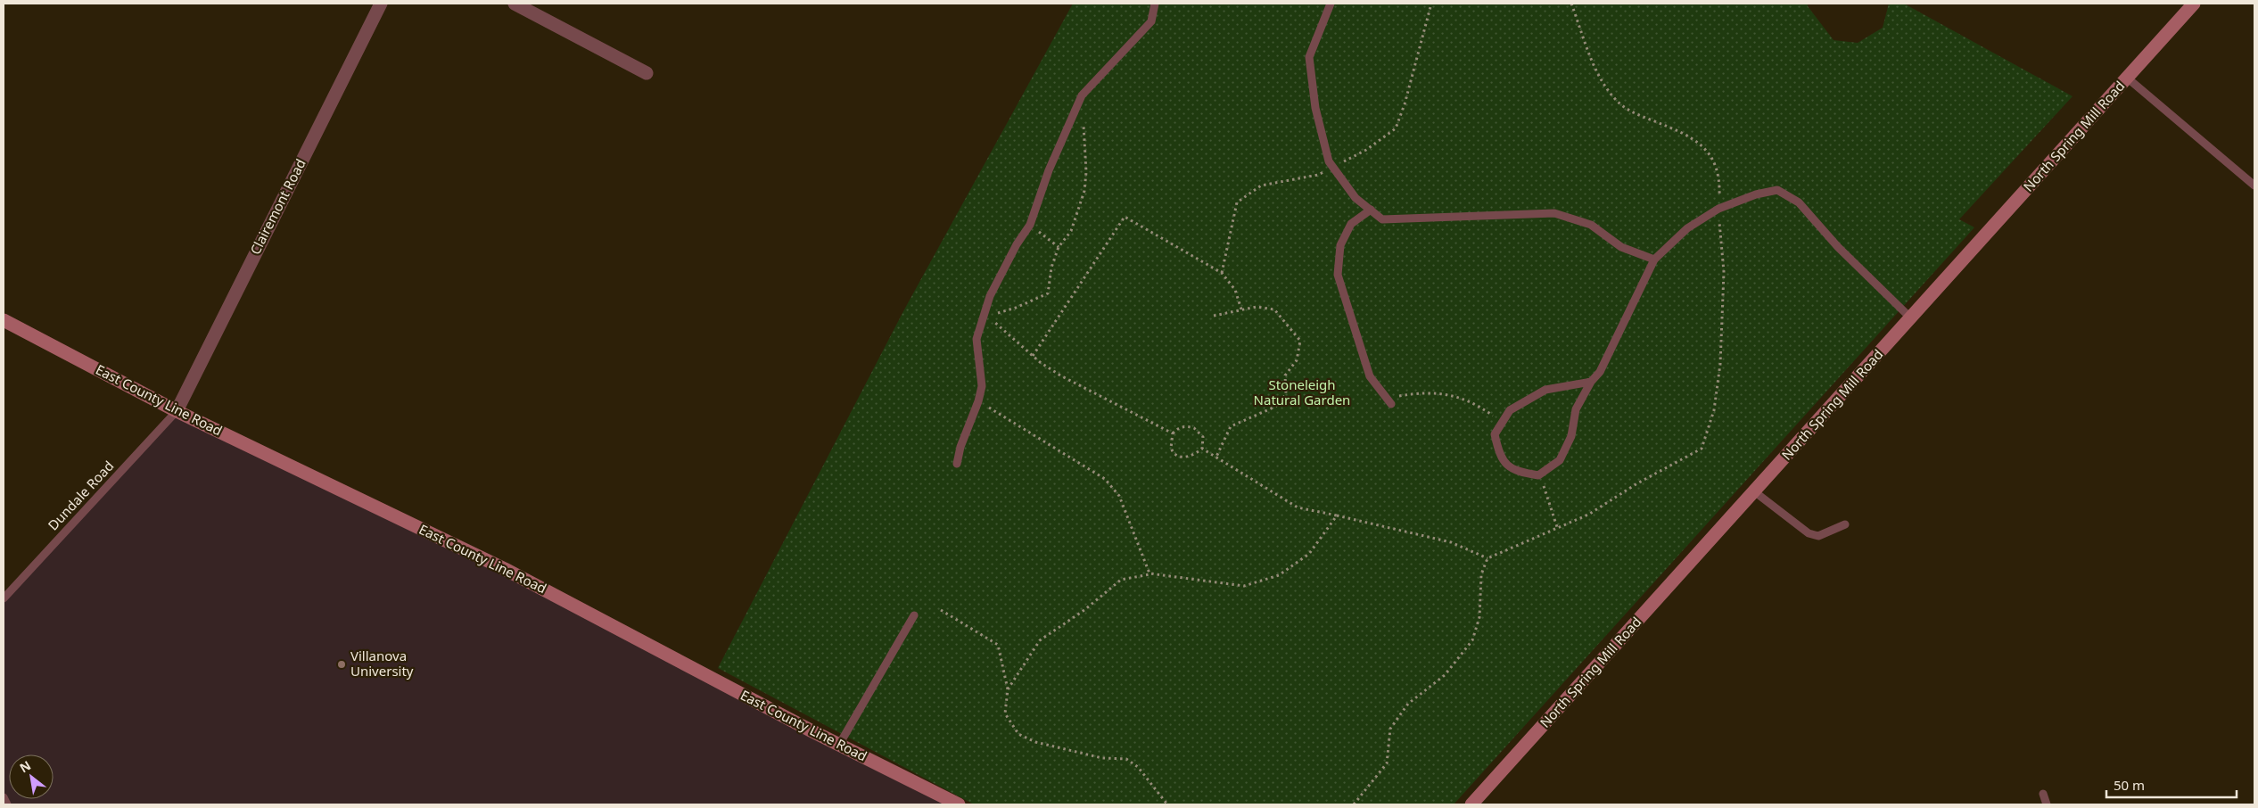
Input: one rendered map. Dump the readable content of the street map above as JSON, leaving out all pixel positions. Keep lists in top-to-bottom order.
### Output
{
  "streets": {
    "main road": ["North Spring Mill Road", "East County Line Road"],
    "street": ["Clairemont Road"],
    "lane": ["Dundale Road"]
  },
  "crossings": [
    ["Clairemont Road", "East County Line Road"],
    ["Clairemont Road", "Dundale Road"],
    ["East County Line Road", "Dundale Road"]
  ],
  "parks": ["Stoneleigh Natural Garden"],
  "places": ["Villanova University"],
  "scale_bar": "50 m",
  "north": "top left"
}
